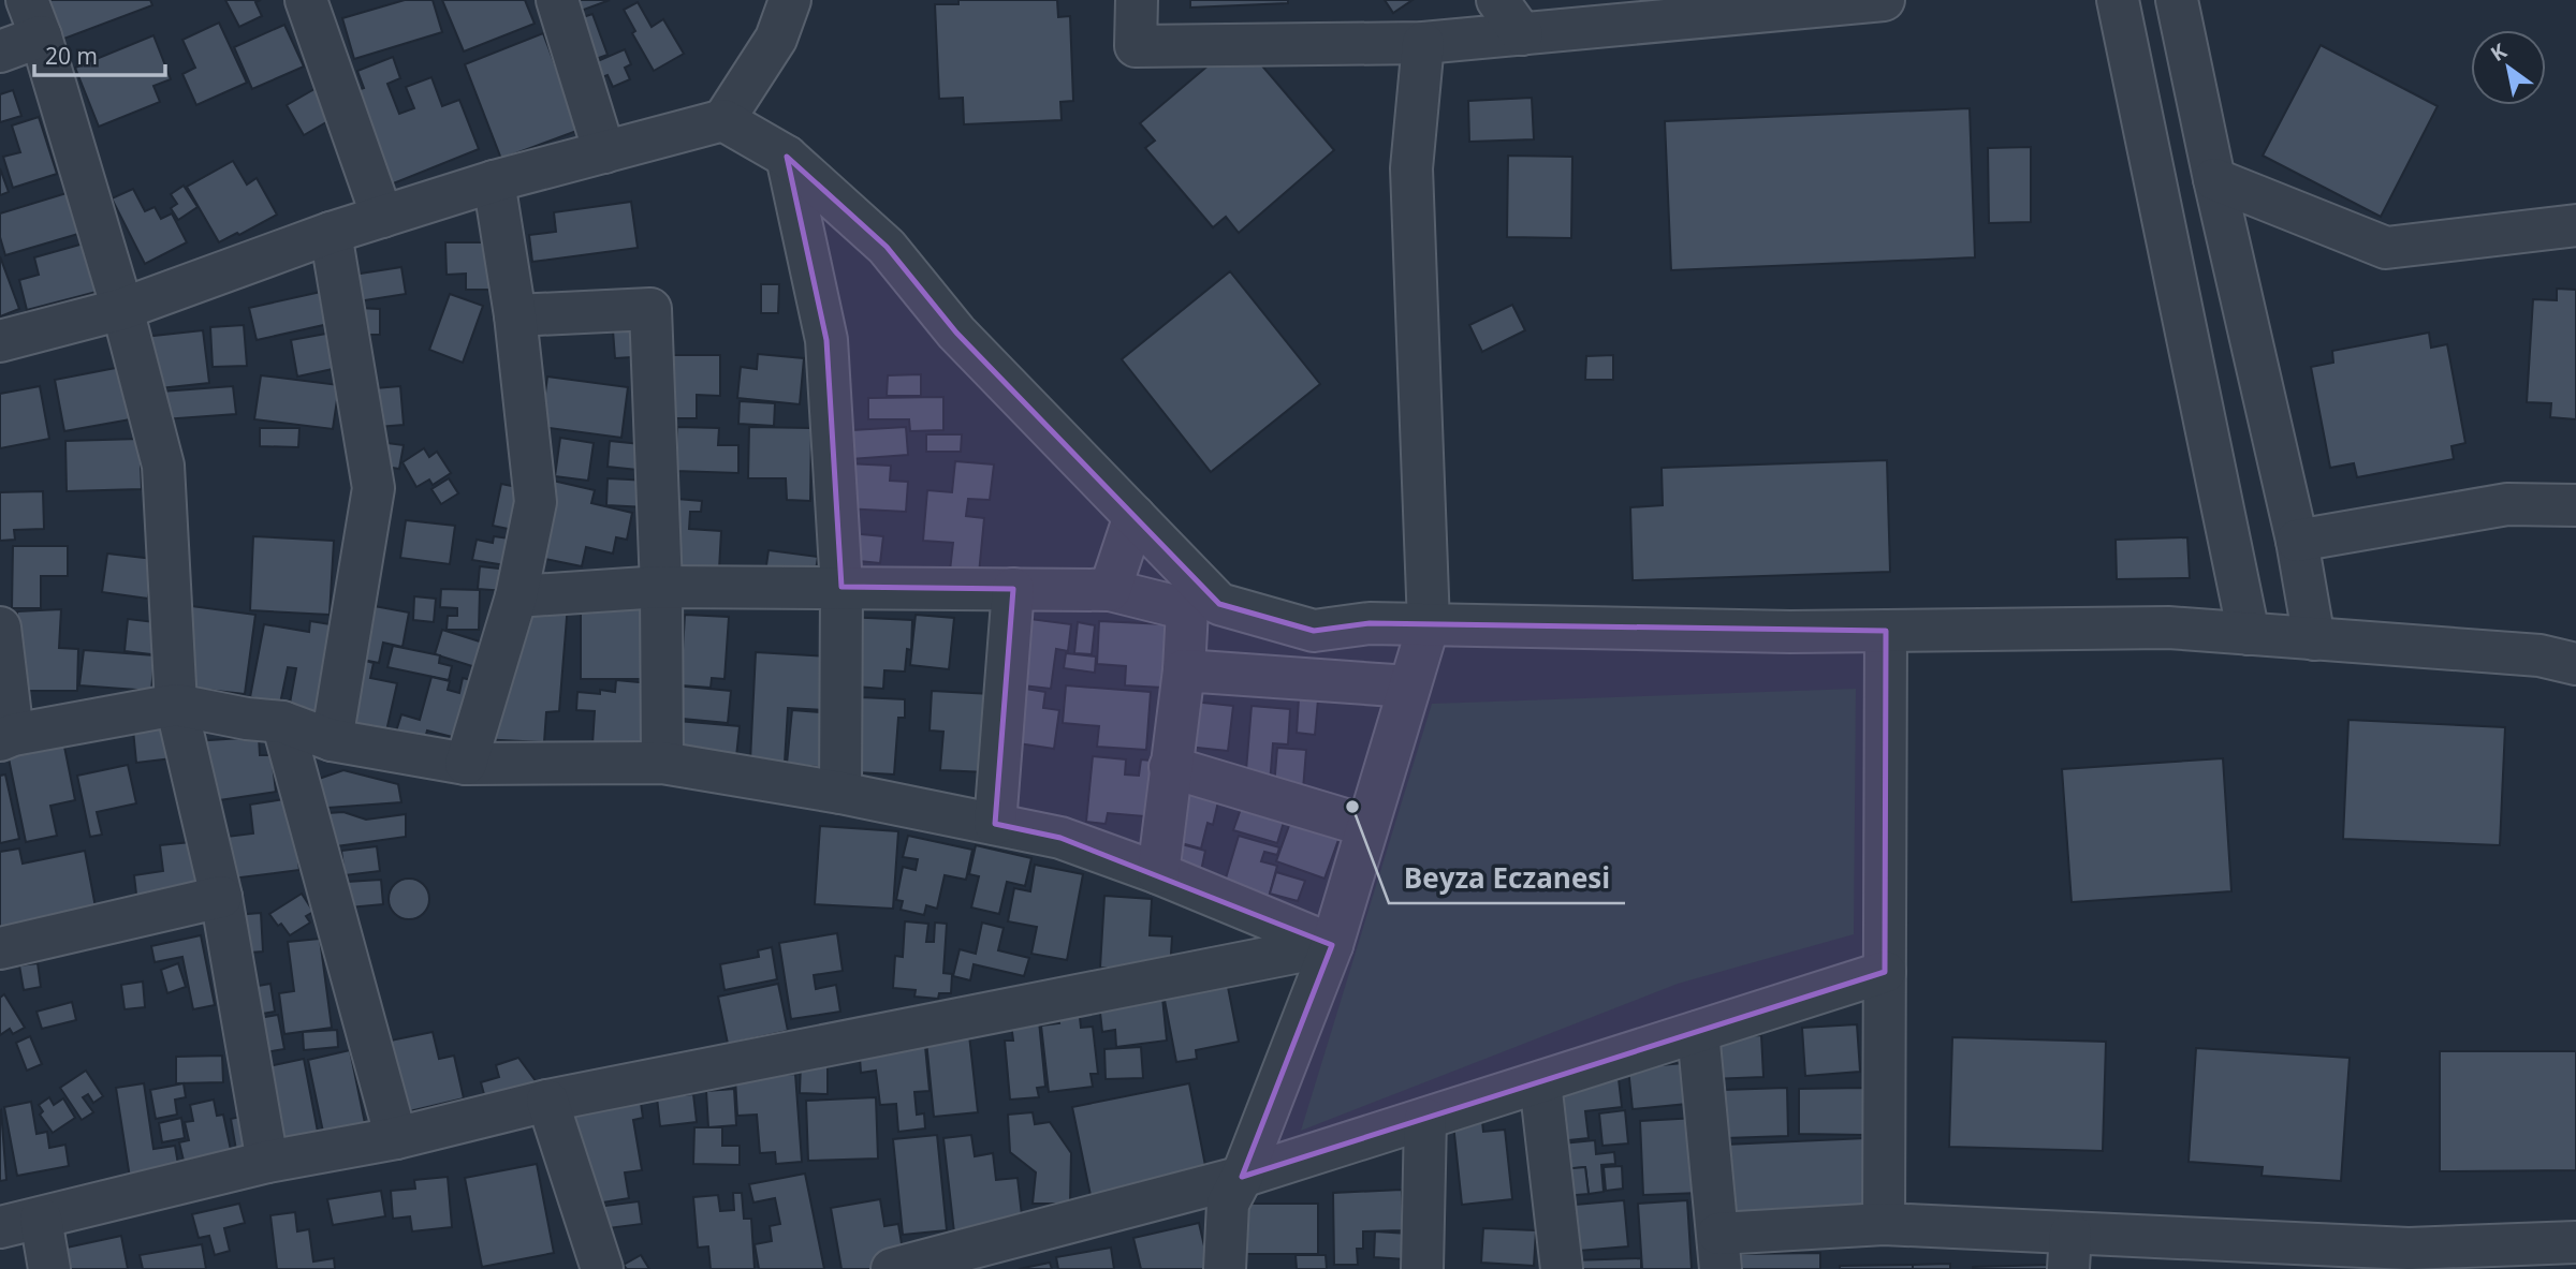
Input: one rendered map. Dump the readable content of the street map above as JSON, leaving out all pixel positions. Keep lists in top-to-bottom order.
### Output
{
  "places": ["Beyza Eczanesi"],
  "scale_bar": "20 m",
  "north": "top left"
}
